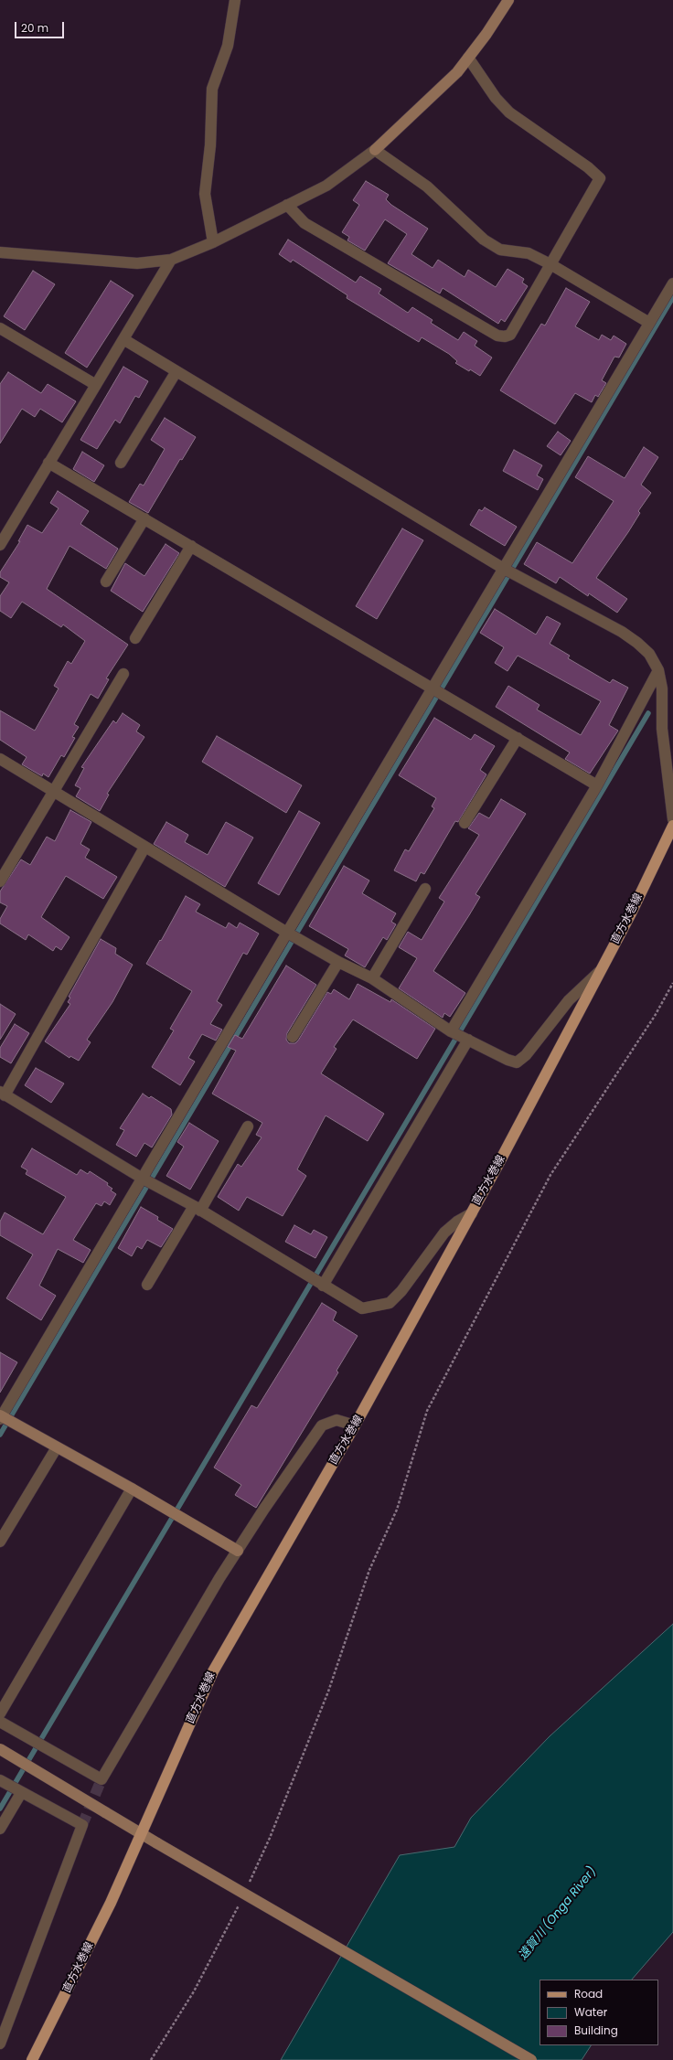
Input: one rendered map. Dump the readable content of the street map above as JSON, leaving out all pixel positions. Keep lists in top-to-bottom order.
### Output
{
  "streets": {
    "main road": ["直方水巻線"]
  },
  "water": ["遠賀川 (Onga River)"],
  "legend": ["Road", "Water", "Building"],
  "scale_bar": "20 m"
}
